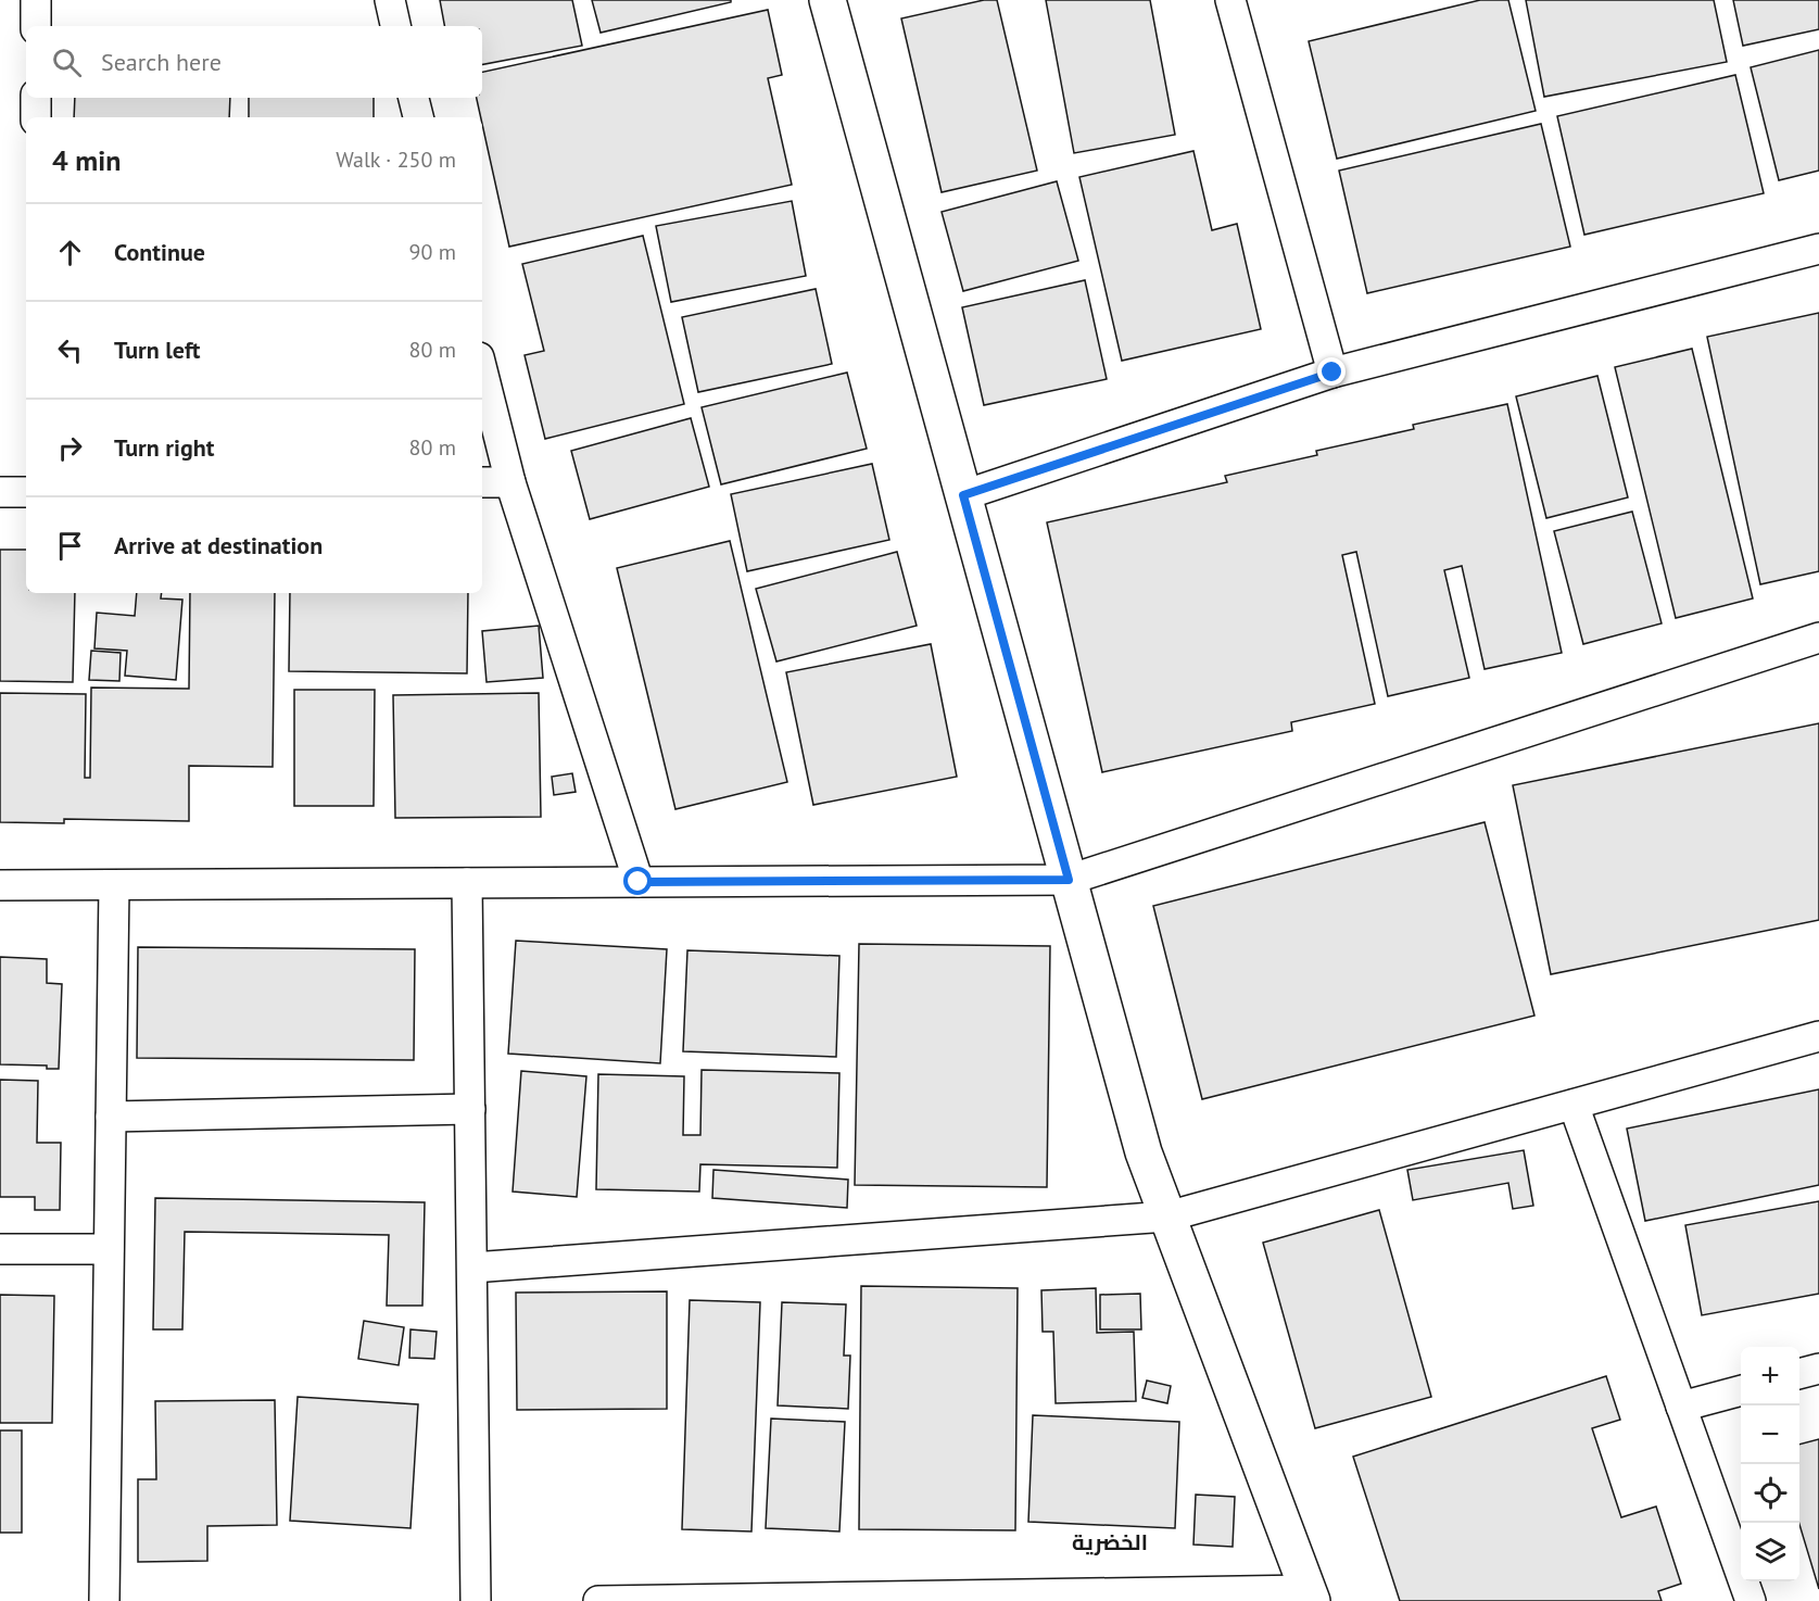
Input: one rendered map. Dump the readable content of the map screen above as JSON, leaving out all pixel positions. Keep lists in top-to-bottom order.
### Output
{
  "districts": ["الخضرية"],
  "page": {
    "search": "Search here",
    "heading": ["4 min", "Walk · 250 m"],
    "list": [
      ["Continue", "90 m"],
      ["Turn left", "80 m"],
      ["Turn right", "80 m"],
      "Arrive at destination"
    ],
    "map_buttons": ["+", "−"]
  }
}
